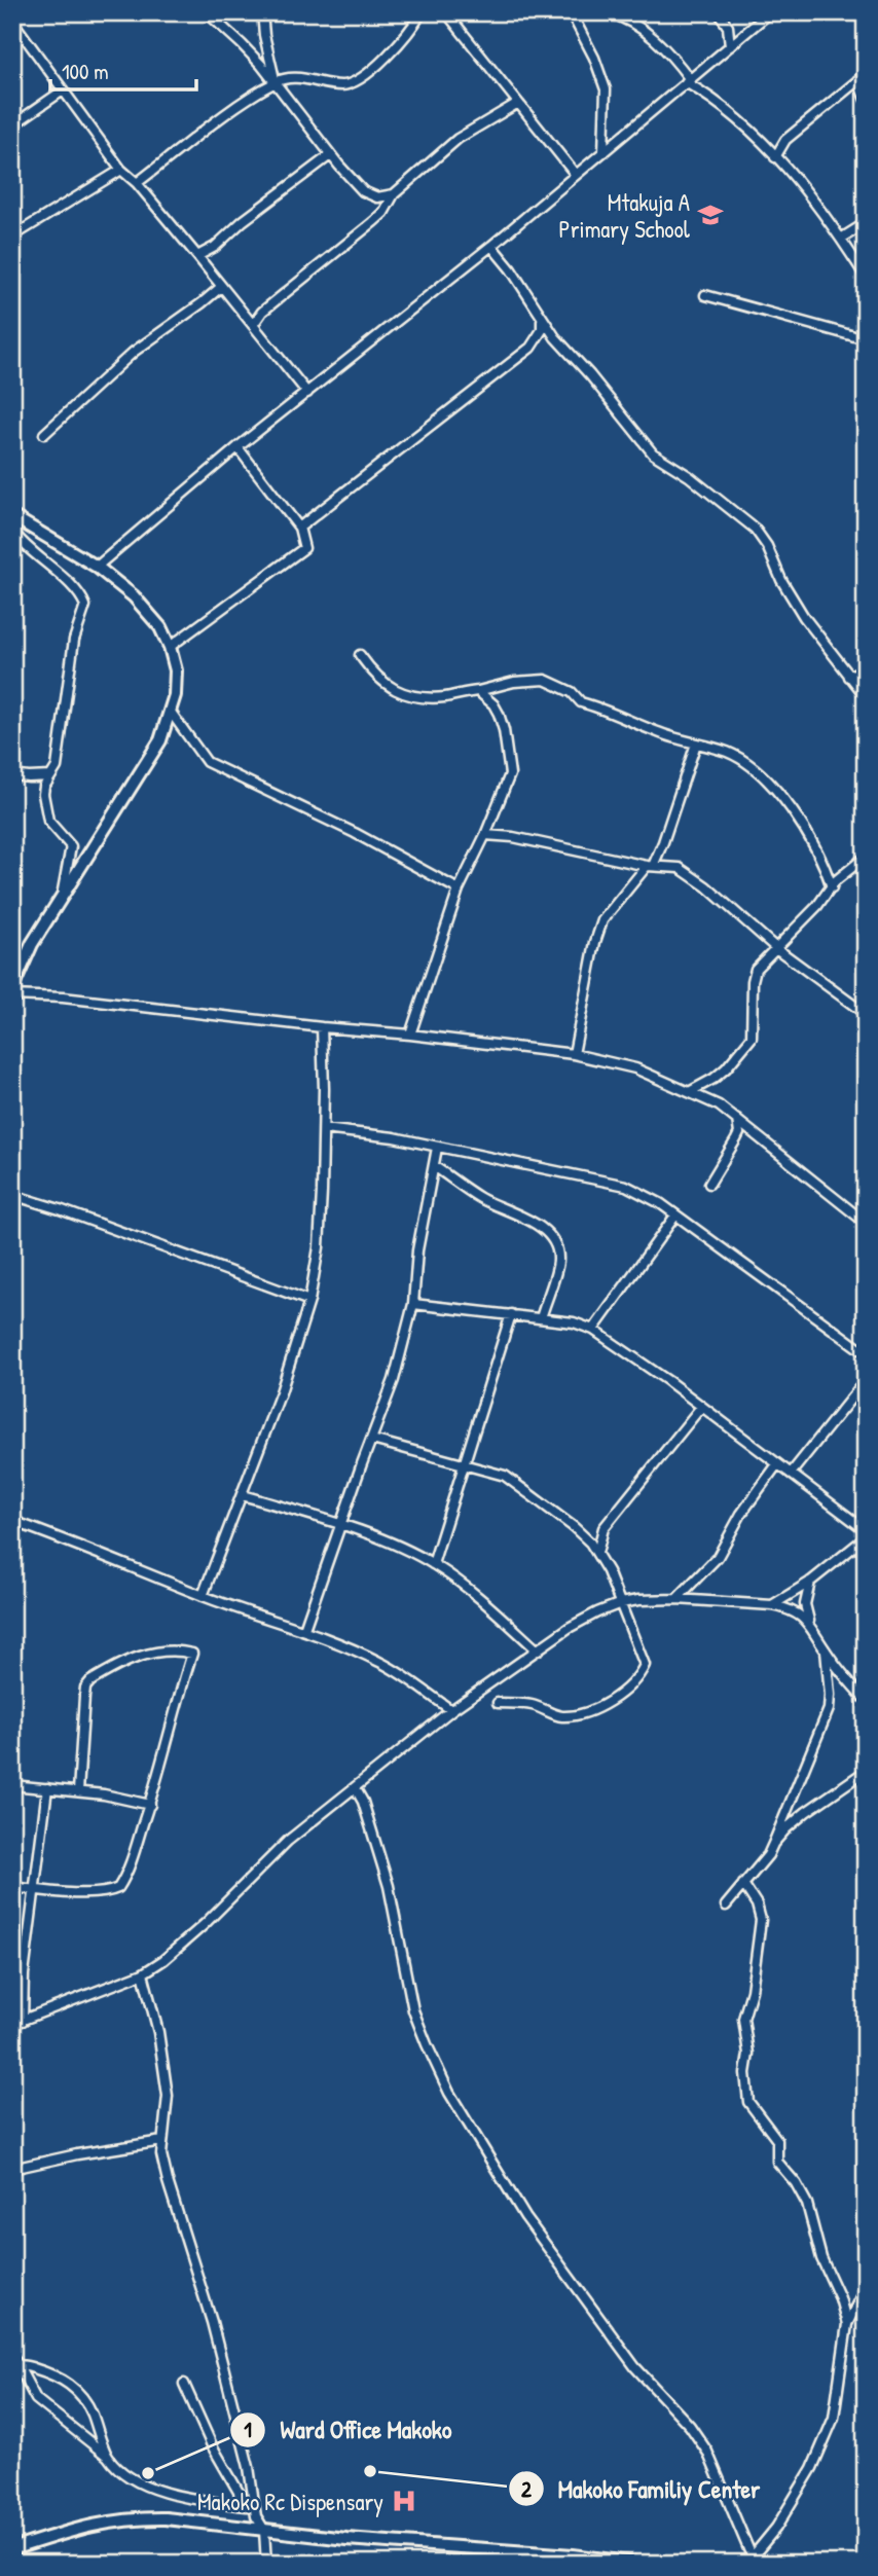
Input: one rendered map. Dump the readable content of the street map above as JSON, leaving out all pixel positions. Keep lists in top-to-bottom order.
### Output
{
  "places": {
    "school or university": ["Mtakuja A Primary School"],
    "other": ["Makoko Familiy Center", "Ward Office Makoko"],
    "hospital": ["Makoko Rc Dispensary"]
  },
  "scale_bar": "100 m"
}
